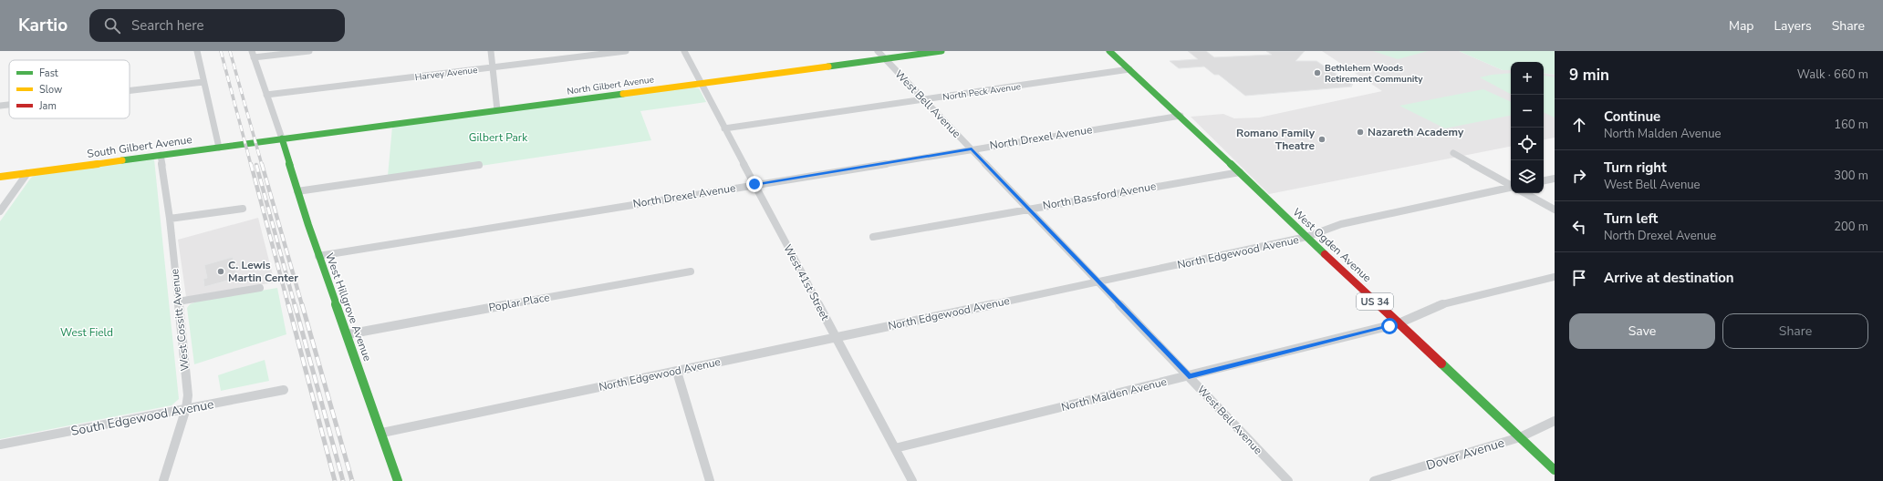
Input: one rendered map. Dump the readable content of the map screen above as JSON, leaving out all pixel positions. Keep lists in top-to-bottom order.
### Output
{
  "streets": {
    "street": [
      "Harvey Avenue",
      "North Gilbert Avenue",
      "North Peck Avenue",
      "West Bell Avenue",
      "North Drexel Avenue",
      "South Gilbert Avenue",
      "North Bassford Avenue",
      "West Ogden Avenue",
      "North Edgewood Avenue",
      "West 41st Street",
      "US 34",
      "Poplar Place",
      "West Hillgrove Avenue",
      "West Cossitt Avenue",
      "North Malden Avenue",
      "South Edgewood Avenue",
      "Dover Avenue"
    ]
  },
  "crossings": [
    ["North Gilbert Avenue", "West Bell Avenue"],
    ["North Gilbert Avenue", "South Gilbert Avenue"],
    ["North Gilbert Avenue", "West 41st Street"],
    ["North Gilbert Avenue", "West Hillgrove Avenue"],
    ["North Peck Avenue", "West Bell Avenue"],
    ["North Peck Avenue", "West Ogden Avenue"],
    ["North Peck Avenue", "West 41st Street"],
    ["West Bell Avenue", "North Drexel Avenue"],
    ["West Bell Avenue", "North Bassford Avenue"],
    ["West Bell Avenue", "North Edgewood Avenue"],
    ["West Bell Avenue", "North Malden Avenue"],
    ["North Drexel Avenue", "West Ogden Avenue"],
    ["North Drexel Avenue", "West 41st Street"],
    ["North Drexel Avenue", "West Hillgrove Avenue"],
    ["South Gilbert Avenue", "West Hillgrove Avenue"],
    ["South Gilbert Avenue", "West Cossitt Avenue"],
    ["North Bassford Avenue", "West Ogden Avenue"],
    ["West Ogden Avenue", "North Edgewood Avenue"],
    ["West Ogden Avenue", "North Malden Avenue"],
    ["West Ogden Avenue", "Dover Avenue"],
    ["North Edgewood Avenue", "West 41st Street"],
    ["North Edgewood Avenue", "West Hillgrove Avenue"],
    ["West 41st Street", "North Malden Avenue"],
    ["Poplar Place", "West Hillgrove Avenue"],
    ["West Cossitt Avenue", "South Edgewood Avenue"]
  ],
  "parks": ["Gilbert Park", "West Field"],
  "places": [
    "Bethlehem Woods Retirement Community",
    "Nazareth Academy",
    "Romano Family Theatre",
    "C. Lewis Martin Center"
  ],
  "legend": ["Fast", "Slow", "Jam"],
  "page": {
    "header": "Kartio",
    "search": "Search here",
    "nav": ["Map", "Layers", "Share"],
    "heading": ["9 min", "Walk · 660 m"],
    "map_buttons": ["+", "−"],
    "list": [
      ["Continue", "North Malden Avenue", "160 m"],
      ["Turn right", "West Bell Avenue", "300 m"],
      ["Turn left", "North Drexel Avenue", "200 m"],
      "Arrive at destination"
    ],
    "buttons": ["Save", "Share"]
  }
}
